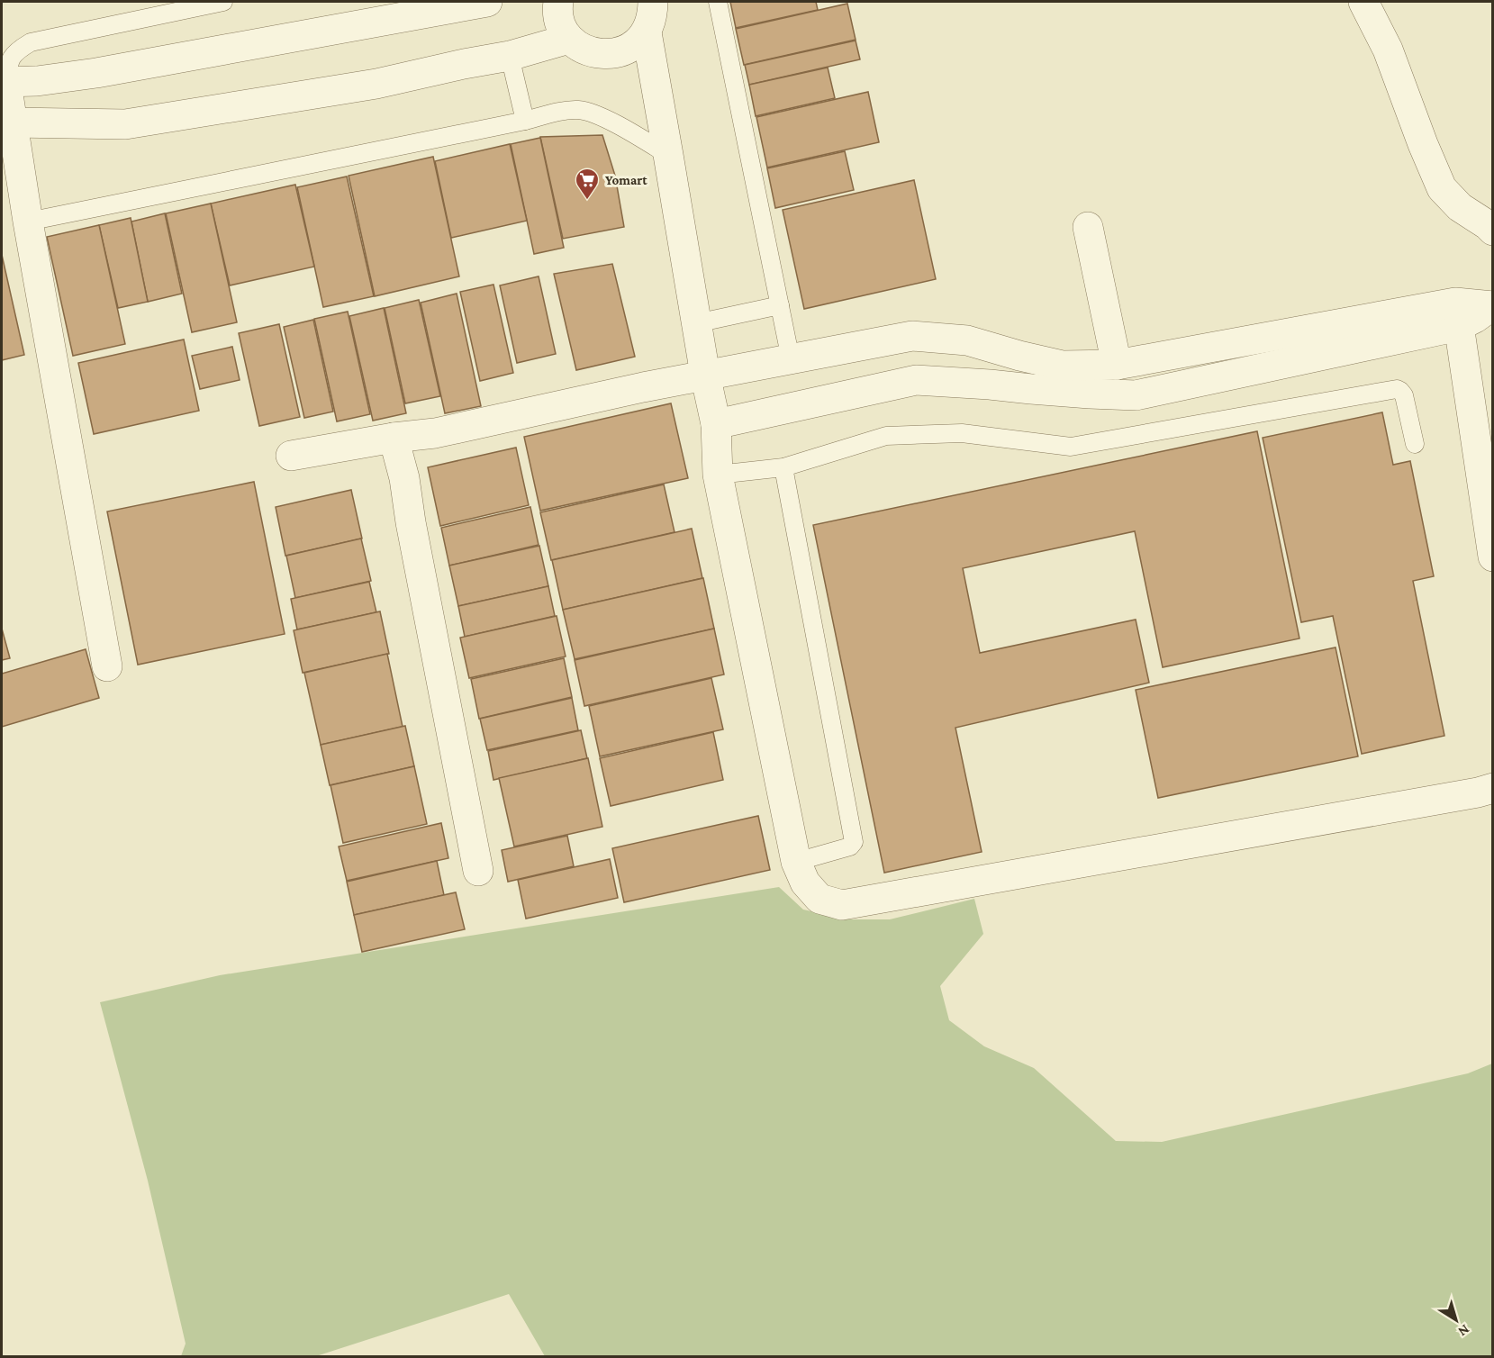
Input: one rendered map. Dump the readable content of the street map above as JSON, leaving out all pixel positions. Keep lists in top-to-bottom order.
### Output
{
  "places": {
    "supermarket": ["Yomart"]
  },
  "north": "bottom right"
}
